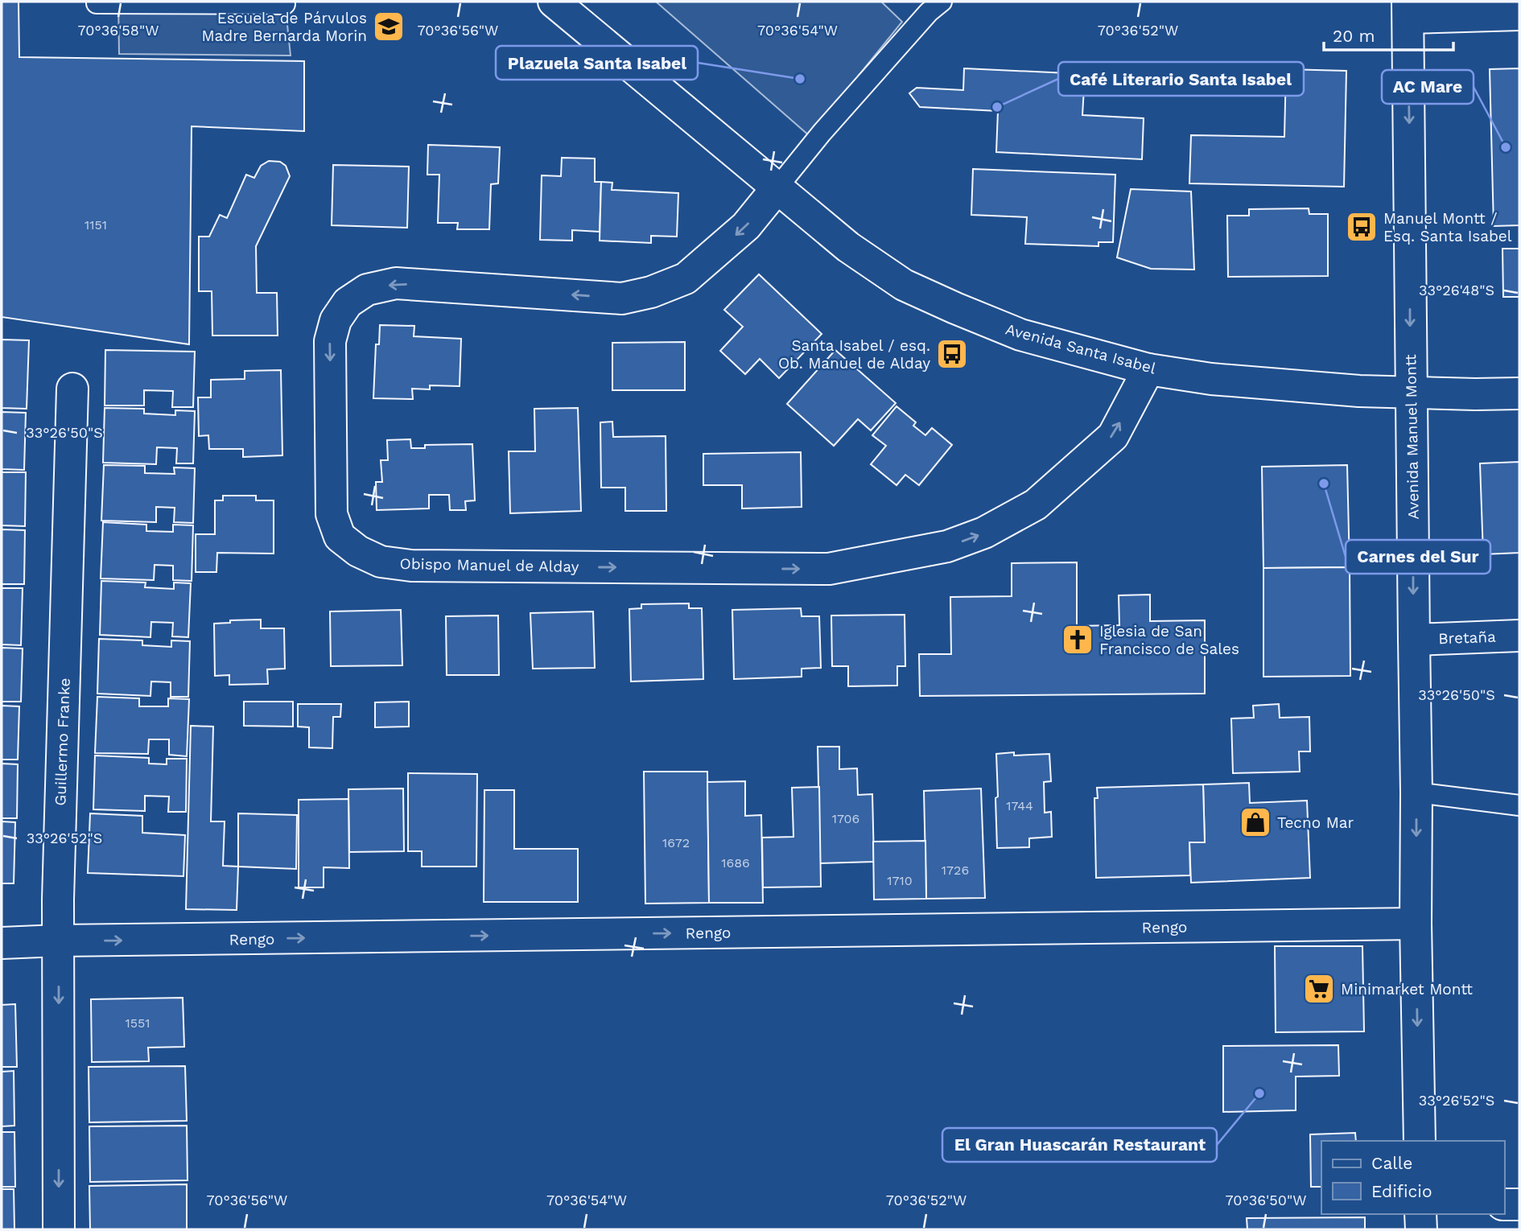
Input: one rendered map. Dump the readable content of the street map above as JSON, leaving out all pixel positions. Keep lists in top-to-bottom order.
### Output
{
  "streets": {
    "street": [
      "Avenida Santa Isabel",
      "Avenida Manuel Montt",
      "Obispo Manuel de Alday",
      "Bretaña",
      "Guillermo Franke",
      "Rengo"
    ]
  },
  "crossings": [
    ["Avenida Santa Isabel", "Avenida Manuel Montt"],
    ["Avenida Santa Isabel", "Obispo Manuel de Alday"],
    ["Avenida Manuel Montt", "Bretaña"],
    ["Avenida Manuel Montt", "Rengo"],
    ["Guillermo Franke", "Rengo"]
  ],
  "one_way": ["Avenida Manuel Montt", "Rengo"],
  "places": {
    "school or university": ["Escuela de Párvulos Madre Bernarda Morin"],
    "other": [
      "Plazuela Santa Isabel",
      "Café Literario Santa Isabel",
      "AC Mare",
      "Carnes del Sur",
      "El Gran Huascarán Restaurant"
    ],
    "bus stop": ["Manuel Montt / Esq. Santa Isabel", "Santa Isabel / esq. Ob. Manuel de Alday"],
    "church": ["Iglesia de San Francisco de Sales"],
    "shop": ["Tecno Mar"],
    "supermarket": ["Minimarket Montt"]
  },
  "house_numbers": [
    "1151",
    "1744",
    "1706",
    "1672",
    "1686",
    "1726",
    "1710",
    "1551"
  ],
  "legend": ["Calle", "Edificio"],
  "scale_bar": "20 m",
  "coordinates": [
    "70°36'58\"W",
    "70°36'56\"W",
    "70°36'54\"W",
    "70°36'52\"W",
    "33°26'48\"S",
    "33°26'50\"S",
    "33°26'52\"S",
    "70°36'50\"W"
  ]
}
